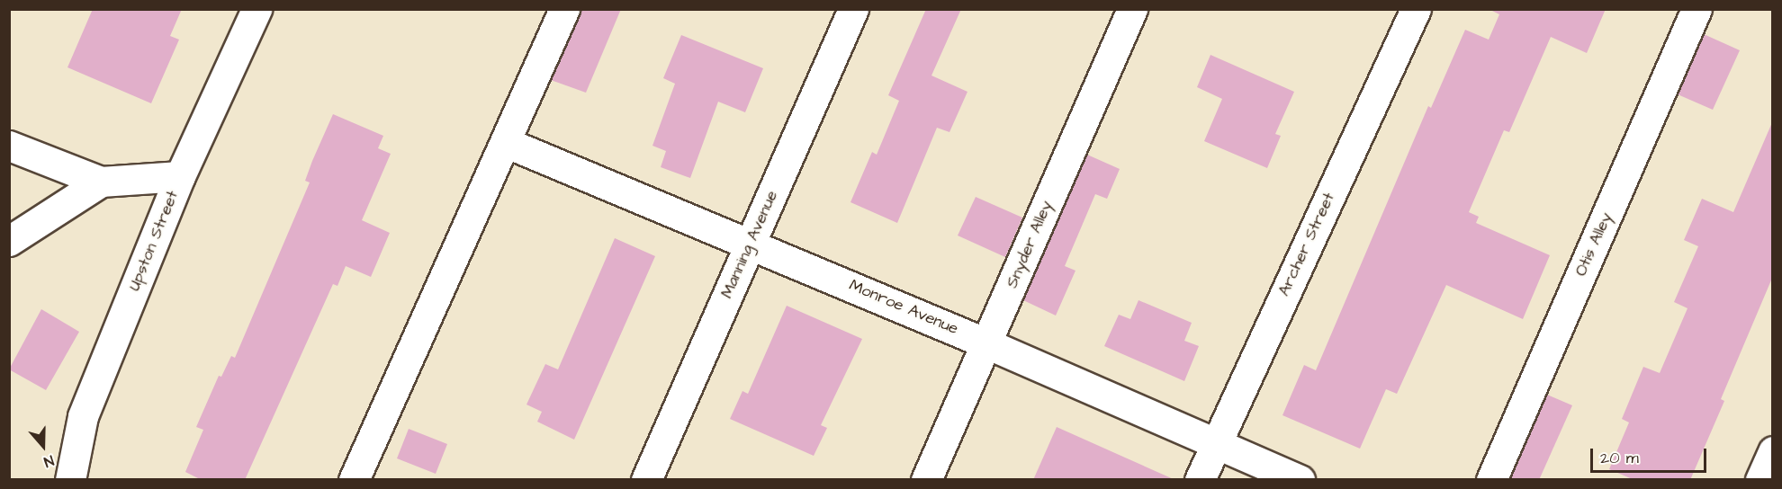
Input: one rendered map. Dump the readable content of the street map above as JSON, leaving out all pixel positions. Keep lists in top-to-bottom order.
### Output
{
  "streets": {
    "street": [
      "Upston Street",
      "Manning Avenue",
      "Snyder Alley",
      "Archer Street",
      "Otis Alley",
      "Monroe Avenue"
    ]
  },
  "crossings": [
    ["Manning Avenue", "Monroe Avenue"],
    ["Snyder Alley", "Monroe Avenue"],
    ["Archer Street", "Monroe Avenue"]
  ],
  "scale_bar": "20 m",
  "north": "bottom"
}
